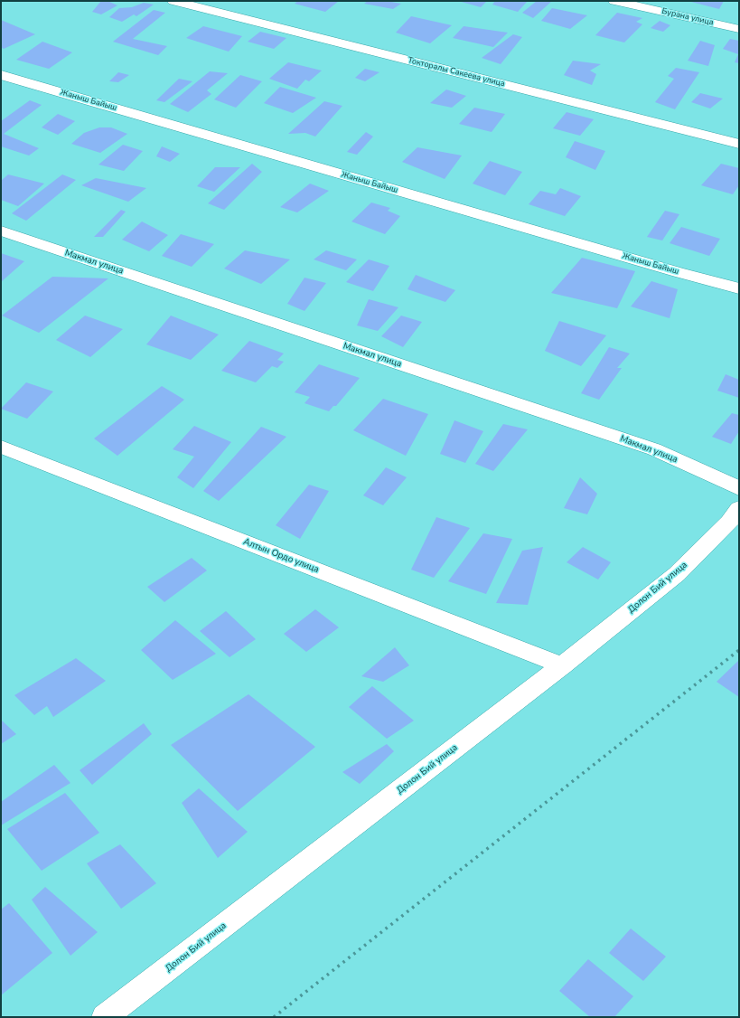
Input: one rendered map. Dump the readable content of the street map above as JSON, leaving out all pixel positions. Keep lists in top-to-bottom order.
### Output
{
  "streets": {
    "street": [
      "Бурана улица",
      "Токторалы Сакеева улица",
      "Жаныш Байыш",
      "Макмал улица",
      "Алтын Ордо улица",
      "Долон Бий улица"
    ]
  },
  "crossings": [
    ["Алтын Ордо улица", "Долон Бий улица"]
  ]
}
